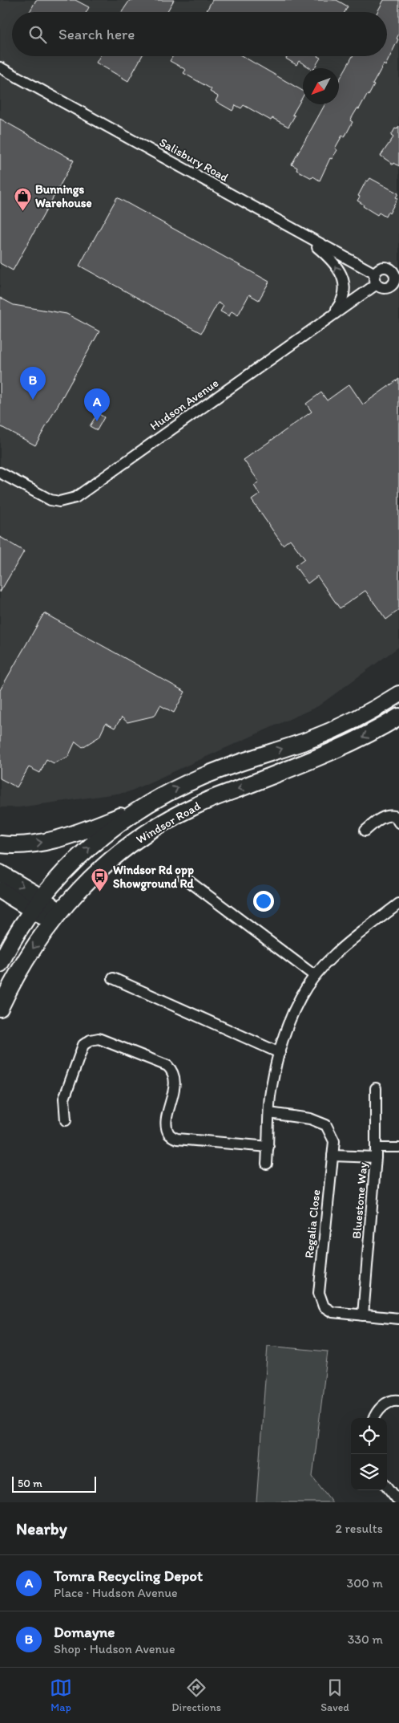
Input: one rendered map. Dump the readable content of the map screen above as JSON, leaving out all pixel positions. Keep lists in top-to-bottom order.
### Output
{
  "streets": {
    "main road": ["Windsor Road"],
    "street": [
      "Salisbury Road",
      "Hudson Avenue",
      "Bluestone Way",
      "Regalia Close"
    ]
  },
  "crossings": [
    ["Salisbury Road", "Hudson Avenue"],
    ["Bluestone Way", "Regalia Close"]
  ],
  "places": {
    "shop": ["Bunnings Warehouse"],
    "bus stop": ["Windsor Rd opp Showground Rd"]
  },
  "scale_bar": "50 m",
  "north": "bottom left",
  "page": {
    "search": "Search here",
    "pins": ["B", "A"],
    "scale": "50 m",
    "heading": ["Nearby", "2 results"],
    "list": [
      {
        "mark": "A",
        "name": "Tomra Recycling Depot",
        "note": "Place · Hudson Avenue",
        "value": "300 m"
      },
      {
        "mark": "B",
        "name": "Domayne",
        "note": "Shop · Hudson Avenue",
        "value": "330 m"
      }
    ],
    "nav": ["Map", "Directions", "Saved"]
  }
}
